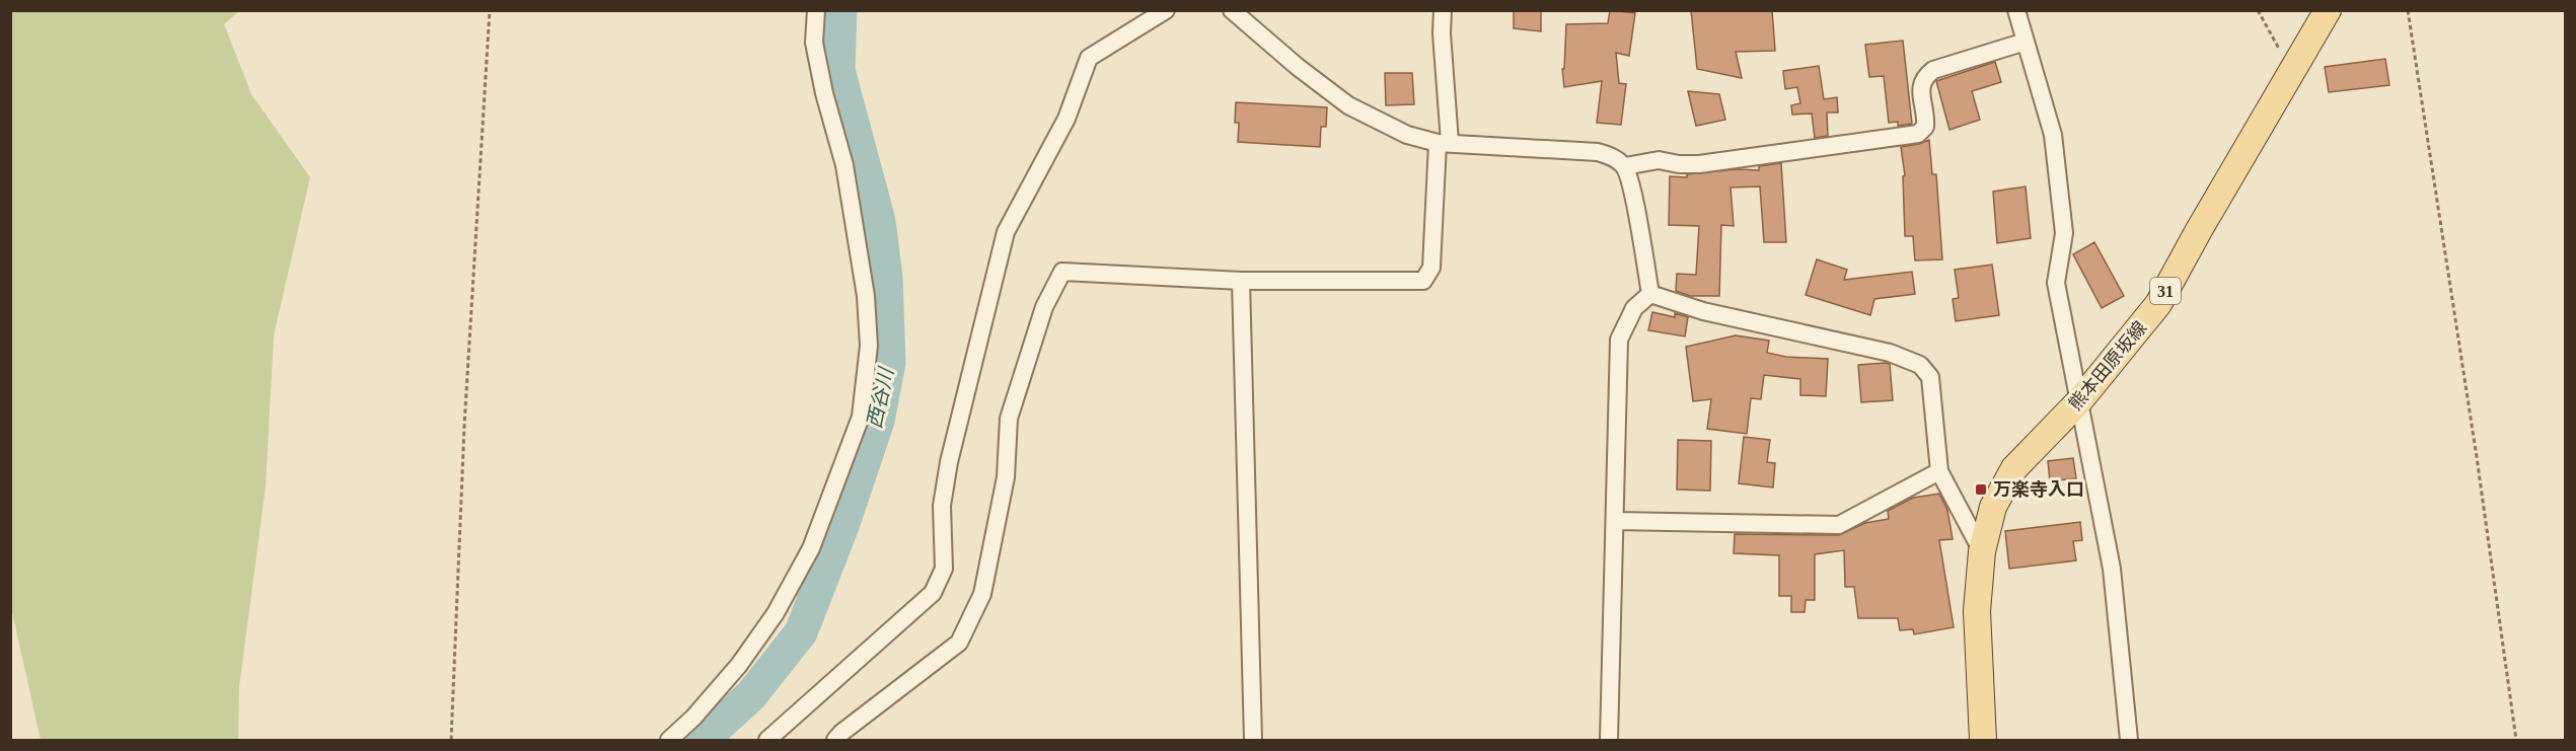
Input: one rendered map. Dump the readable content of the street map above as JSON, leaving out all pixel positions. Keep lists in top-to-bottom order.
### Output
{
  "streets": {
    "main road": ["31", "熊本田原坂線"]
  },
  "water": ["西谷川"],
  "places": {
    "transit": ["万楽寺入口"]
  }
}
